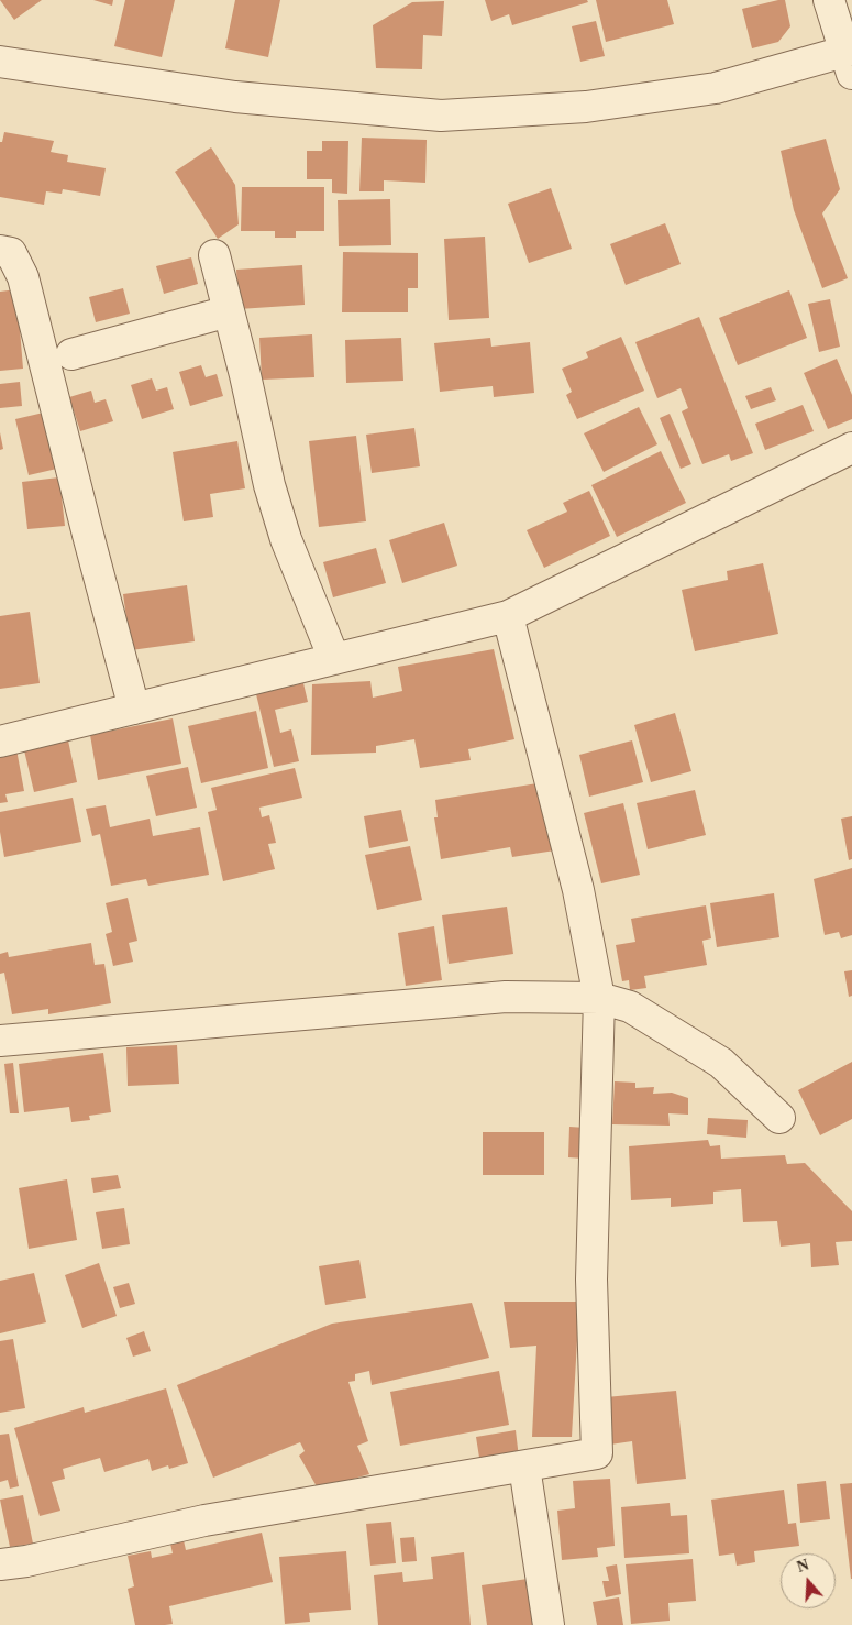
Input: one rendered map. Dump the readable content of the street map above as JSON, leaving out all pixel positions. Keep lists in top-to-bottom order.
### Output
{
  "north": "top"
}
